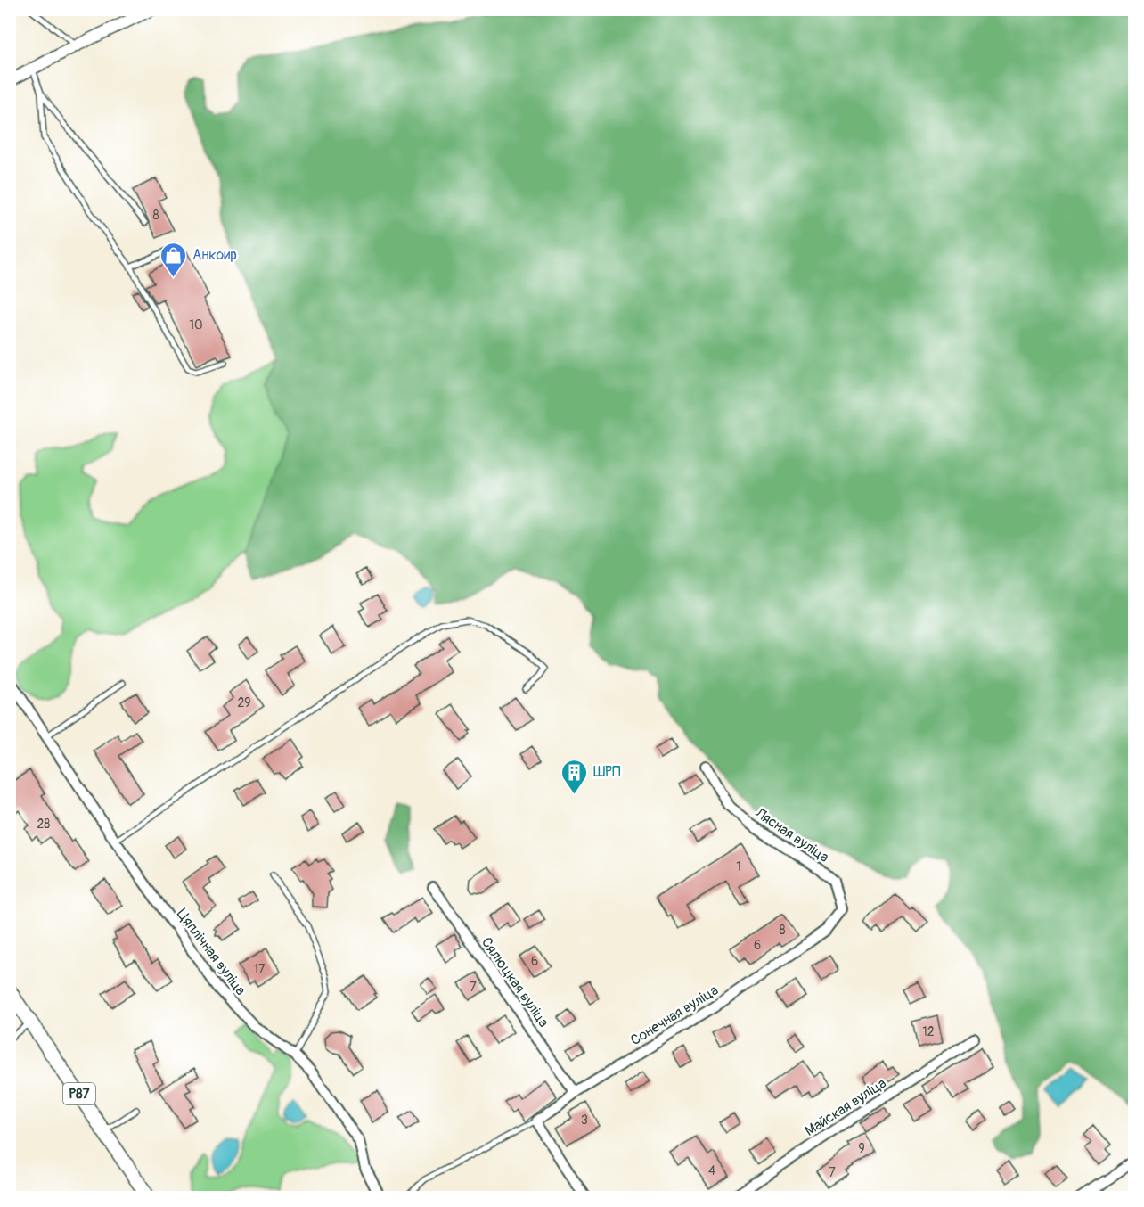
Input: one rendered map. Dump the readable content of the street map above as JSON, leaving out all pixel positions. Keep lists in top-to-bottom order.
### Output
{
  "streets": {
    "main road": ["Р87"],
    "street": [
      "Лясная вуліца",
      "Цяплічная вуліца",
      "Сялюцкая вуліца",
      "Сонечная вуліца",
      "Майская вуліца"
    ]
  },
  "crossings": [
    ["Лясная вуліца", "Сонечная вуліца"],
    ["Сялюцкая вуліца", "Сонечная вуліца"]
  ],
  "places": {
    "shop": ["Анкоир"],
    "building": ["ШРП"]
  },
  "house_numbers": [
    "8",
    "10",
    "29",
    "28",
    "1",
    "8",
    "6",
    "6",
    "17",
    "7",
    "12",
    "3",
    "9",
    "4",
    "7"
  ]
}
